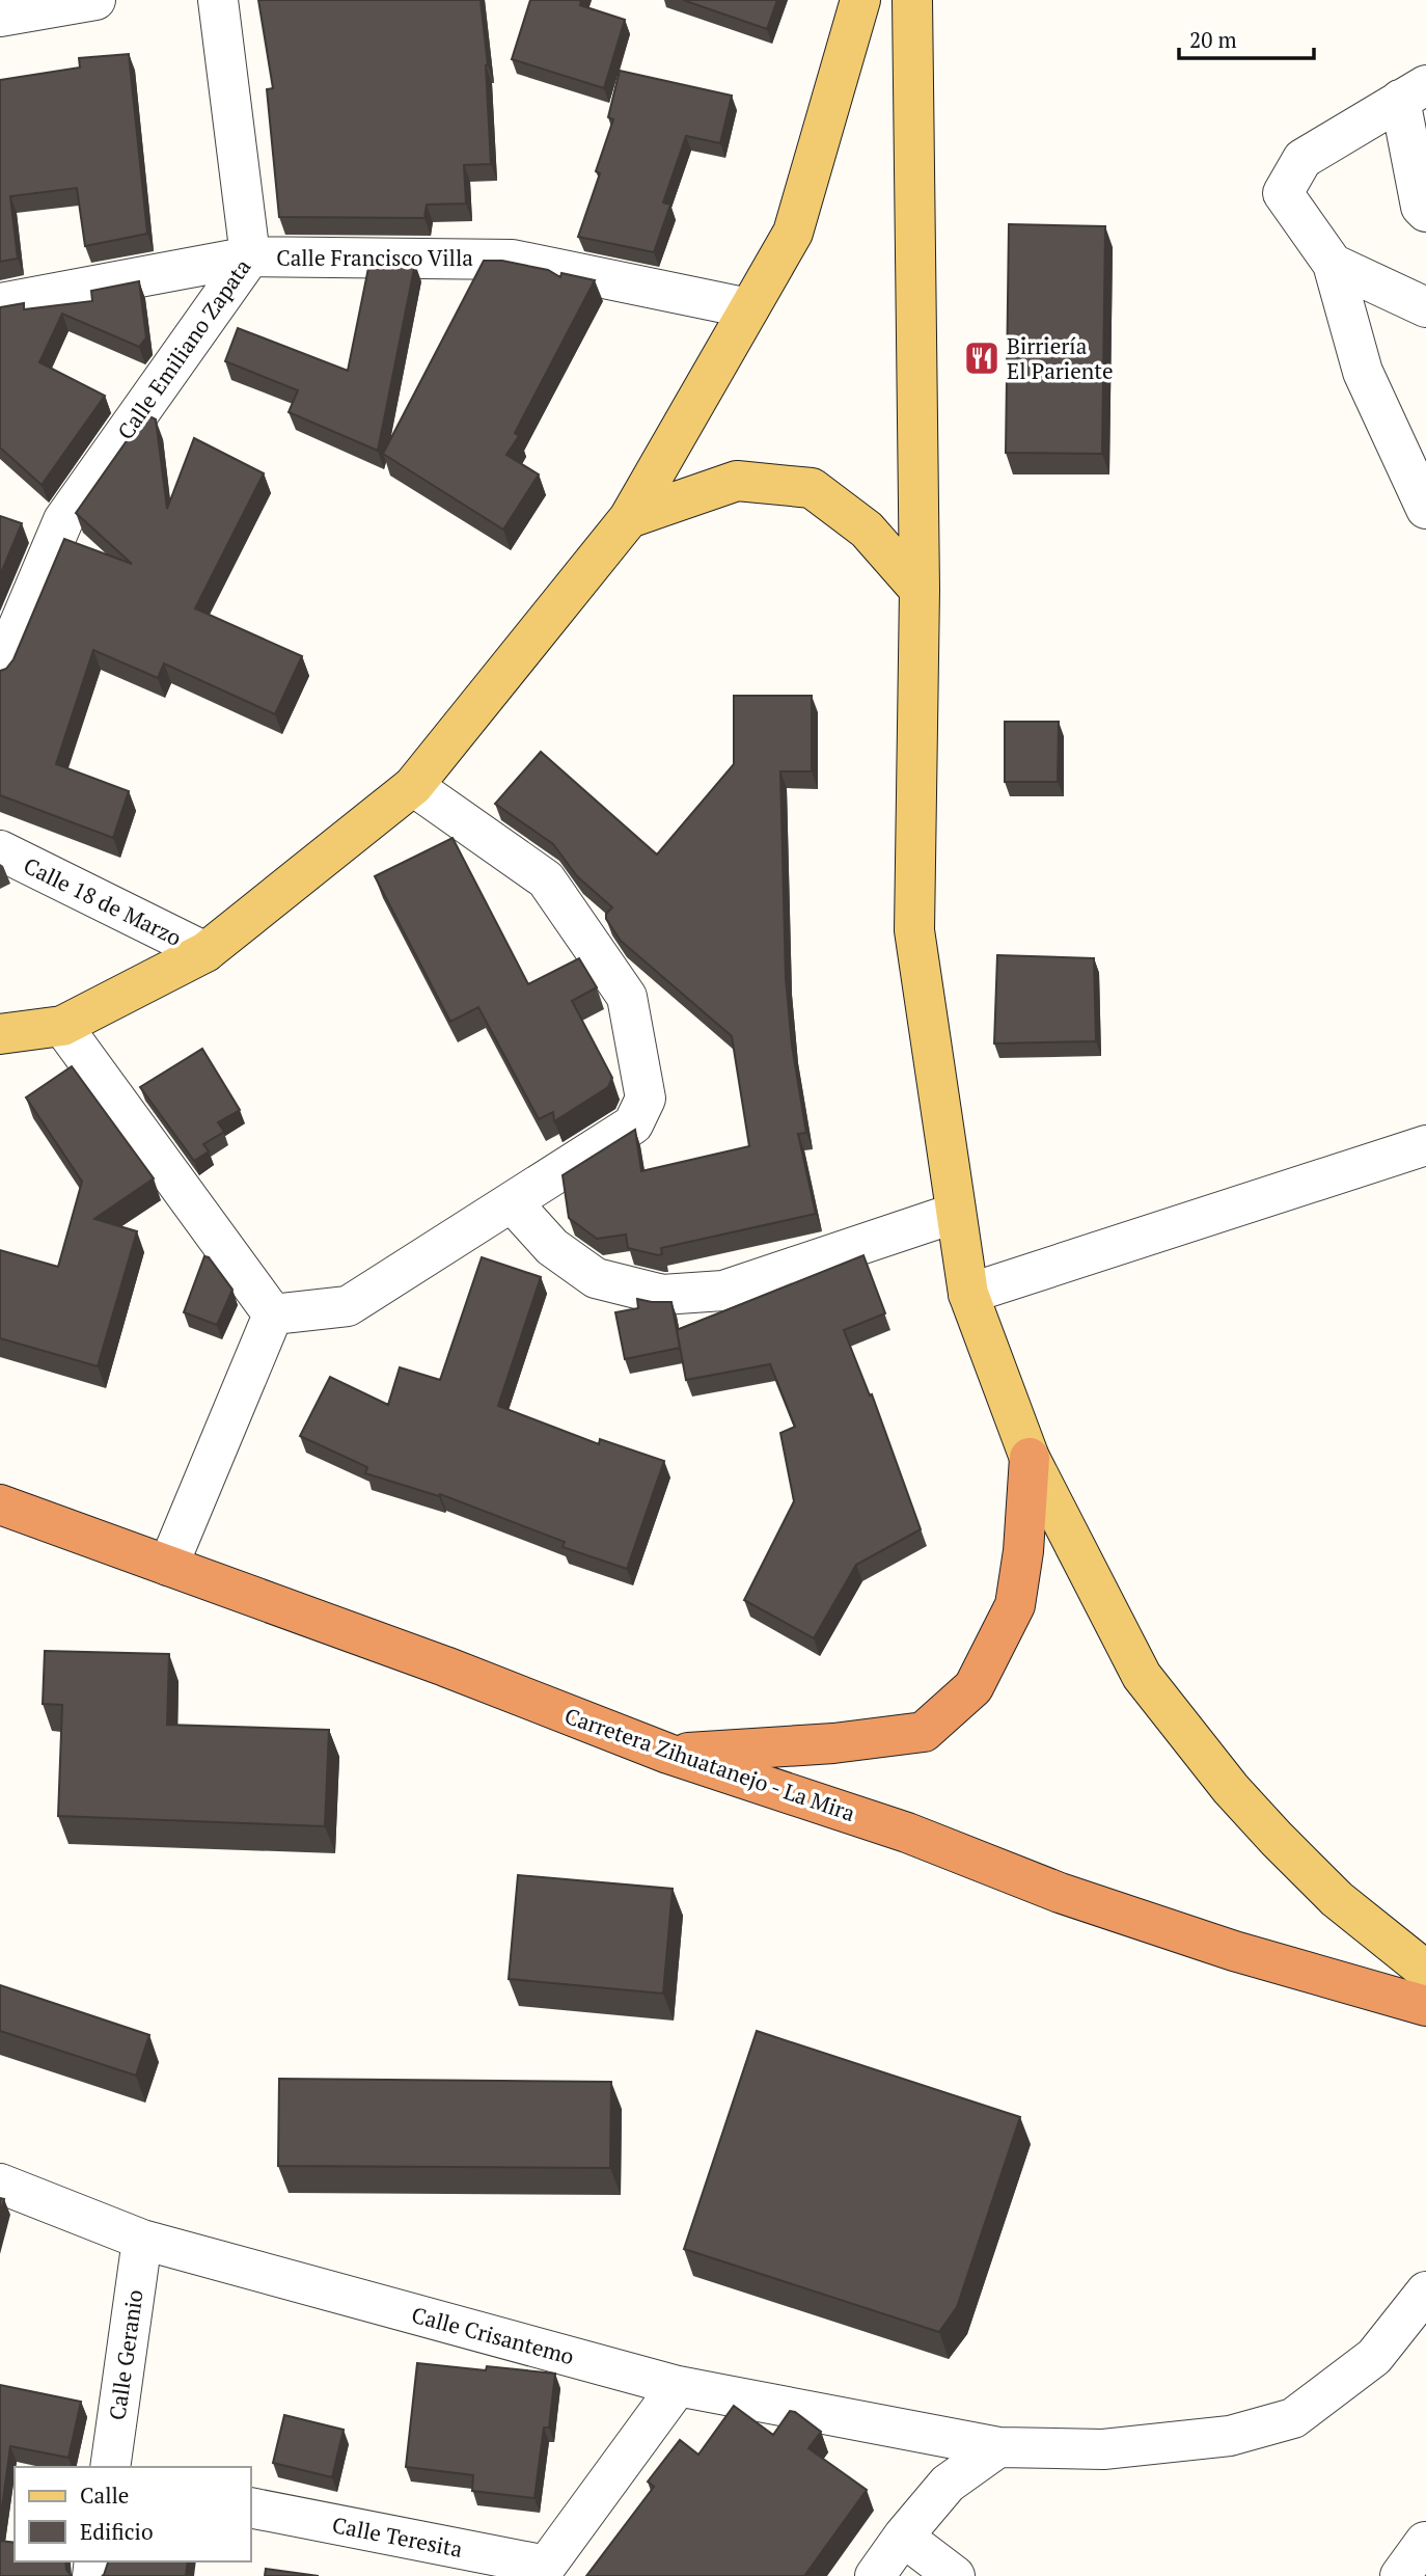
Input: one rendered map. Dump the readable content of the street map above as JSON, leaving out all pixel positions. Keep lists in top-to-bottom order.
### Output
{
  "streets": {
    "highway": ["Carretera Zihuatanejo - La Mira"],
    "street": [
      "Calle Francisco Villa",
      "Calle Emiliano Zapata",
      "Calle 18 de Marzo",
      "Calle Crisantemo",
      "Calle Geranio",
      "Calle Teresita"
    ]
  },
  "crossings": [
    ["Calle Francisco Villa", "Calle Emiliano Zapata"],
    ["Calle Crisantemo", "Calle Geranio"]
  ],
  "places": {
    "restaurant": ["Birriería El Pariente"]
  },
  "legend": ["Calle", "Edificio"],
  "scale_bar": "20 m"
}
